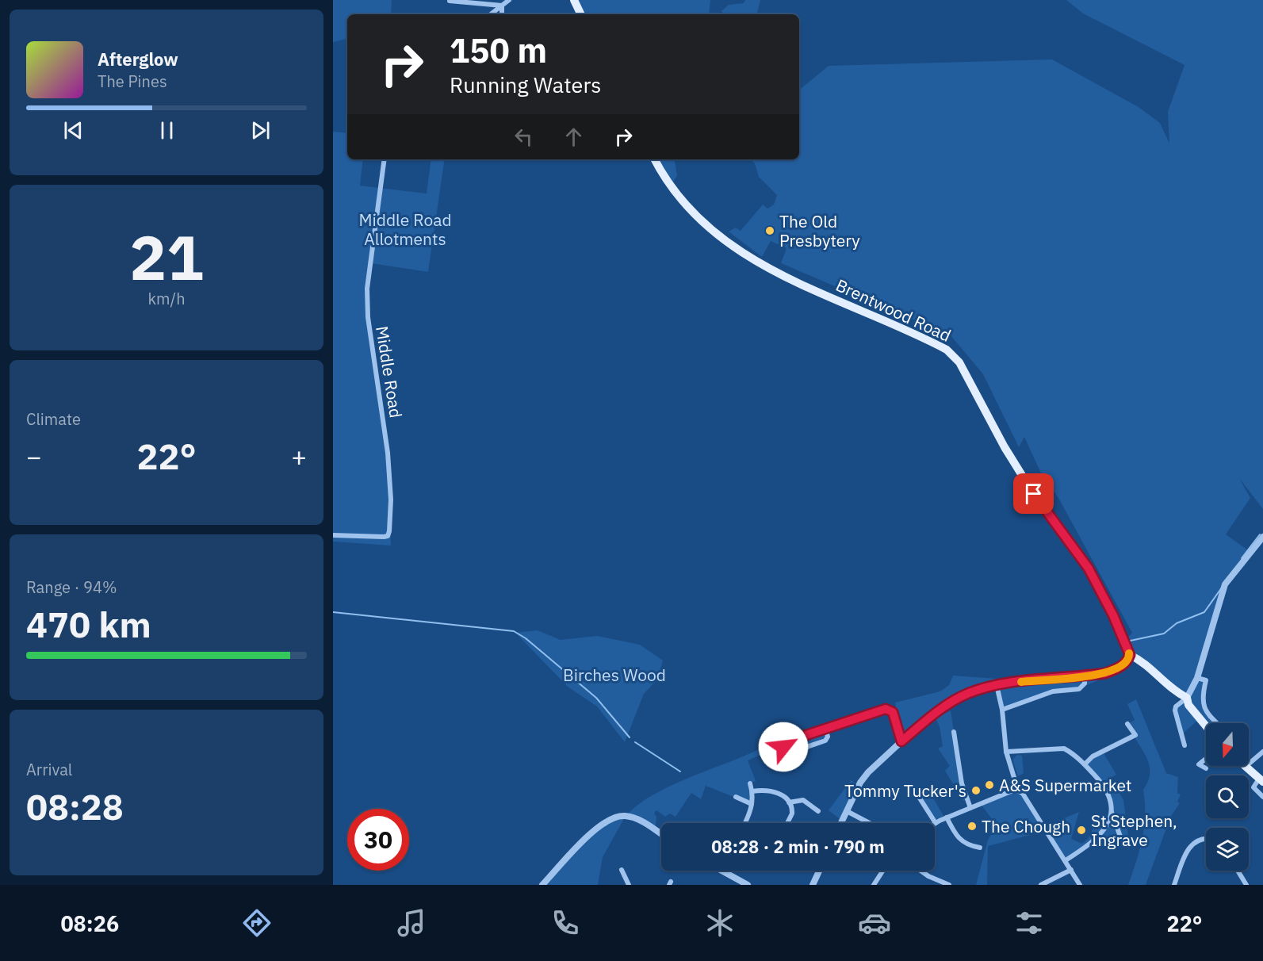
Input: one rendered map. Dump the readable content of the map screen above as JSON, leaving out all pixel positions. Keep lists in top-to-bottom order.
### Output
{
  "streets": {
    "main road": ["Brentwood Road"],
    "street": ["Middle Road"]
  },
  "parks": ["Middle Road Allotments", "Birches Wood"],
  "places": [
    "The Old Presbytery",
    "A&S Supermarket",
    "Tommy Tucker's",
    "The Chough",
    "St Stephen, Ingrave"
  ],
  "north": "bottom",
  "page": {
    "turn": ["150 m", "Running Waters"],
    "song": ["Afterglow", "The Pines"],
    "tile": [
      ["21", "km/h"],
      "Climate",
      ["Range · 94%", "470 km"],
      ["Arrival", "08:28"]
    ],
    "heat": ["−", "22°", "+"],
    "limit": "30",
    "trip": "08:28 · 2 min · 790 m",
    "tabs": ["08:26", "22°"]
  }
}
